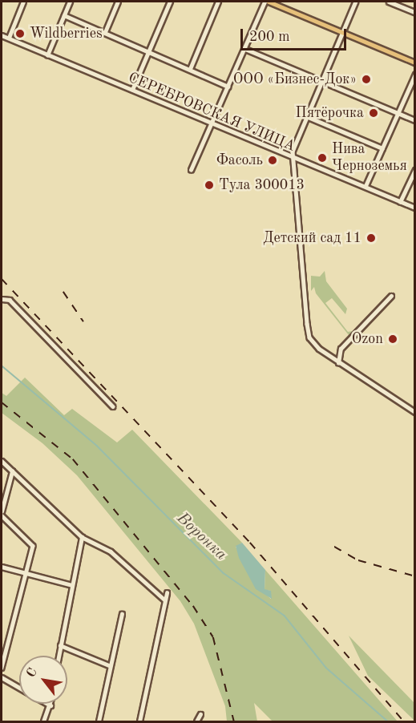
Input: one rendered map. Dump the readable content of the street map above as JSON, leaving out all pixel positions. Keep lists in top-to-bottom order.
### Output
{
  "streets": {
    "street": ["СЕРЕБРОВСКАЯ УЛИЦА"]
  },
  "water": ["Воронка"],
  "places": [
    "Wildberries",
    "ООО «Бизнес-Док»",
    "Пятёрочка",
    "Нива Черноземья",
    "Фасоль",
    "Тула 300013",
    "Детский сад 11",
    "Ozon"
  ],
  "scale_bar": "200 m",
  "north": "top left"
}
